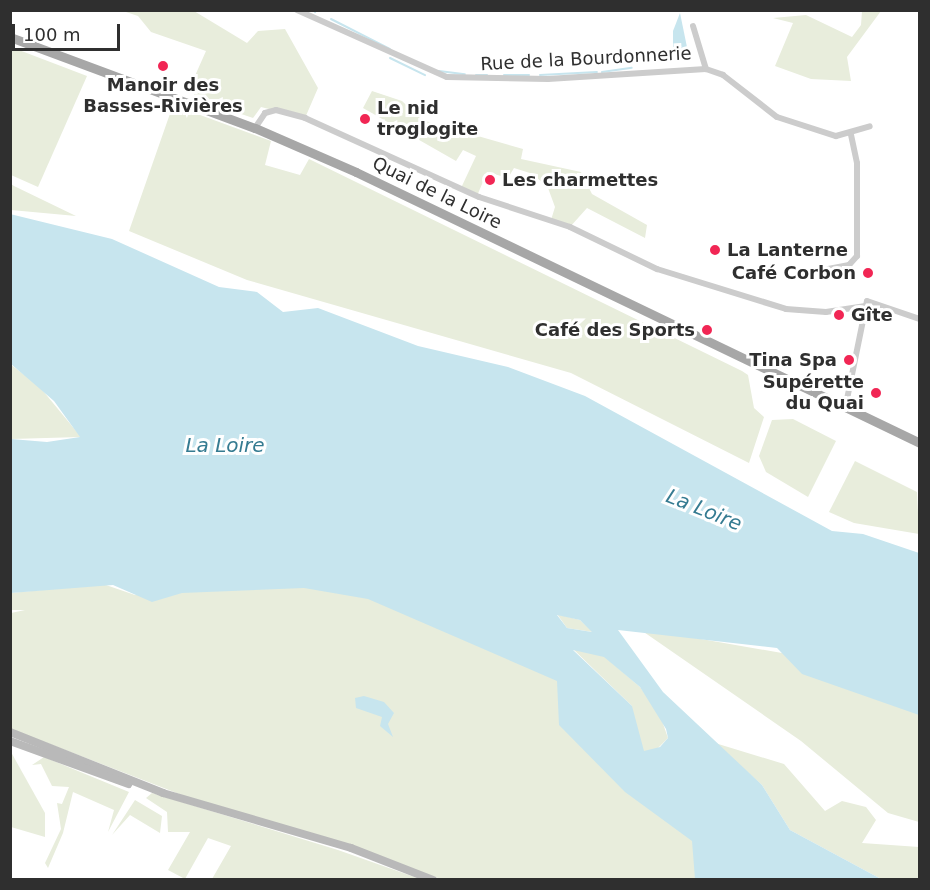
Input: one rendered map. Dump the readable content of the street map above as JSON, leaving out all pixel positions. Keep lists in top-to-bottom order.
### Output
{
  "streets": {
    "main road": ["Quai de la Loire"],
    "street": ["Rue de la Bourdonnerie"]
  },
  "water": ["La Loire"],
  "places": [
    "Manoir des Basses-Rivières",
    "Le nid troglogite",
    "Les charmettes",
    "La Lanterne",
    "Café Corbon",
    "Gîte",
    "Café des Sports",
    "Tina Spa",
    "Supérette du Quai"
  ],
  "scale_bar": "100 m"
}
